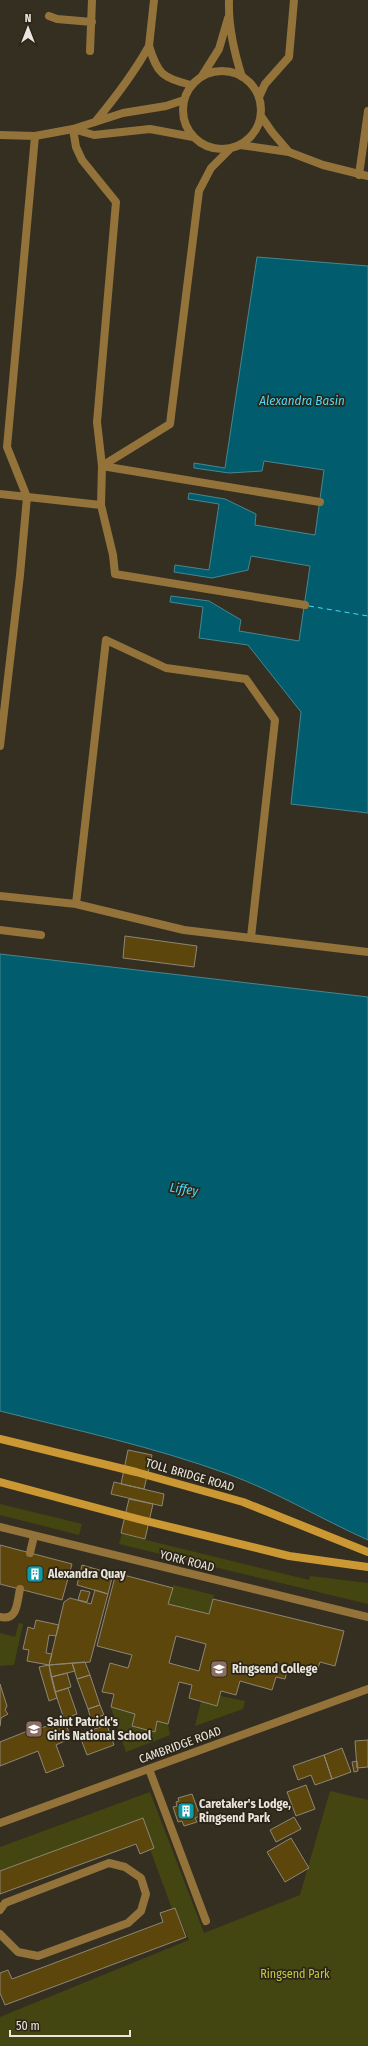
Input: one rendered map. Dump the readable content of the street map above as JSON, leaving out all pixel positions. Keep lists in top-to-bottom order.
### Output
{
  "streets": {
    "main road": ["TOLL BRIDGE ROAD"],
    "street": ["YORK ROAD", "CAMBRIDGE ROAD"]
  },
  "water": ["Alexandra Basin", "Liffey"],
  "parks": ["Ringsend Park"],
  "places": {
    "building": ["Alexandra Quay", "Caretaker's Lodge, Ringsend Park"],
    "school or university": ["Ringsend College", "Saint Patrick's Girls National School"]
  },
  "scale_bar": "50 m",
  "north": "top"
}
